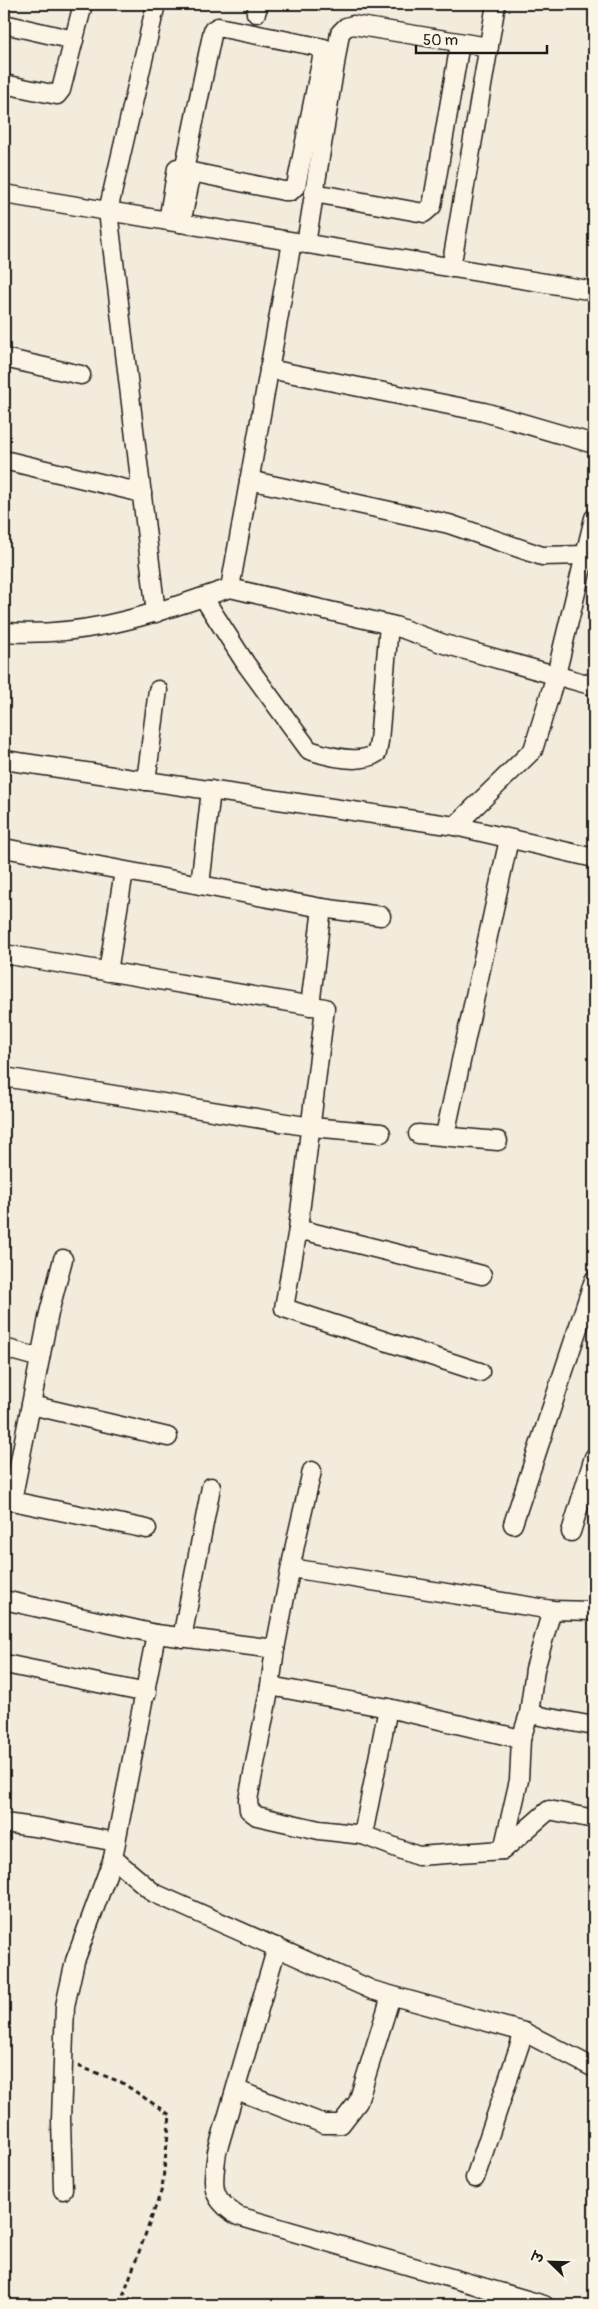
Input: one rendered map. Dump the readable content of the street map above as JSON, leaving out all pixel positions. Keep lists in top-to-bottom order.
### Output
{
  "scale_bar": "50 m",
  "north": "top left"
}
